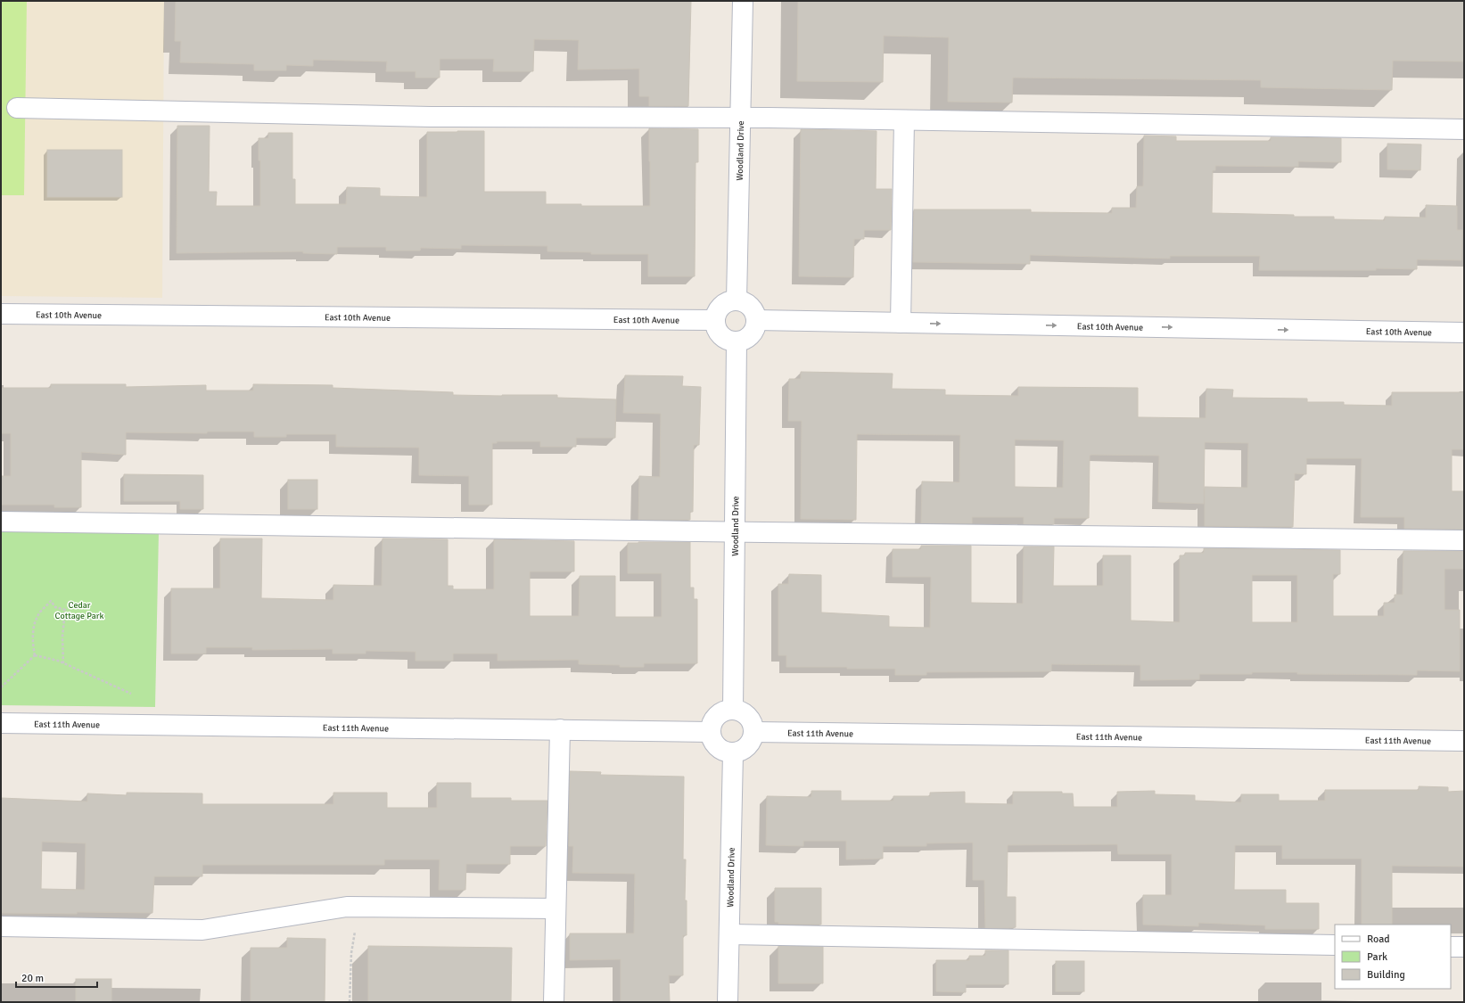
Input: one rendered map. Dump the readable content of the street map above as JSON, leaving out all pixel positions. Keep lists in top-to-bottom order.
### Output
{
  "streets": {
    "street": ["Woodland Drive", "East 10th Avenue", "East 11th Avenue"]
  },
  "crossings": [
    ["Woodland Drive", "East 10th Avenue"],
    ["Woodland Drive", "East 11th Avenue"]
  ],
  "one_way": ["East 10th Avenue"],
  "parks": ["Cedar Cottage Park"],
  "legend": ["Road", "Park", "Building"],
  "scale_bar": "20 m"
}
